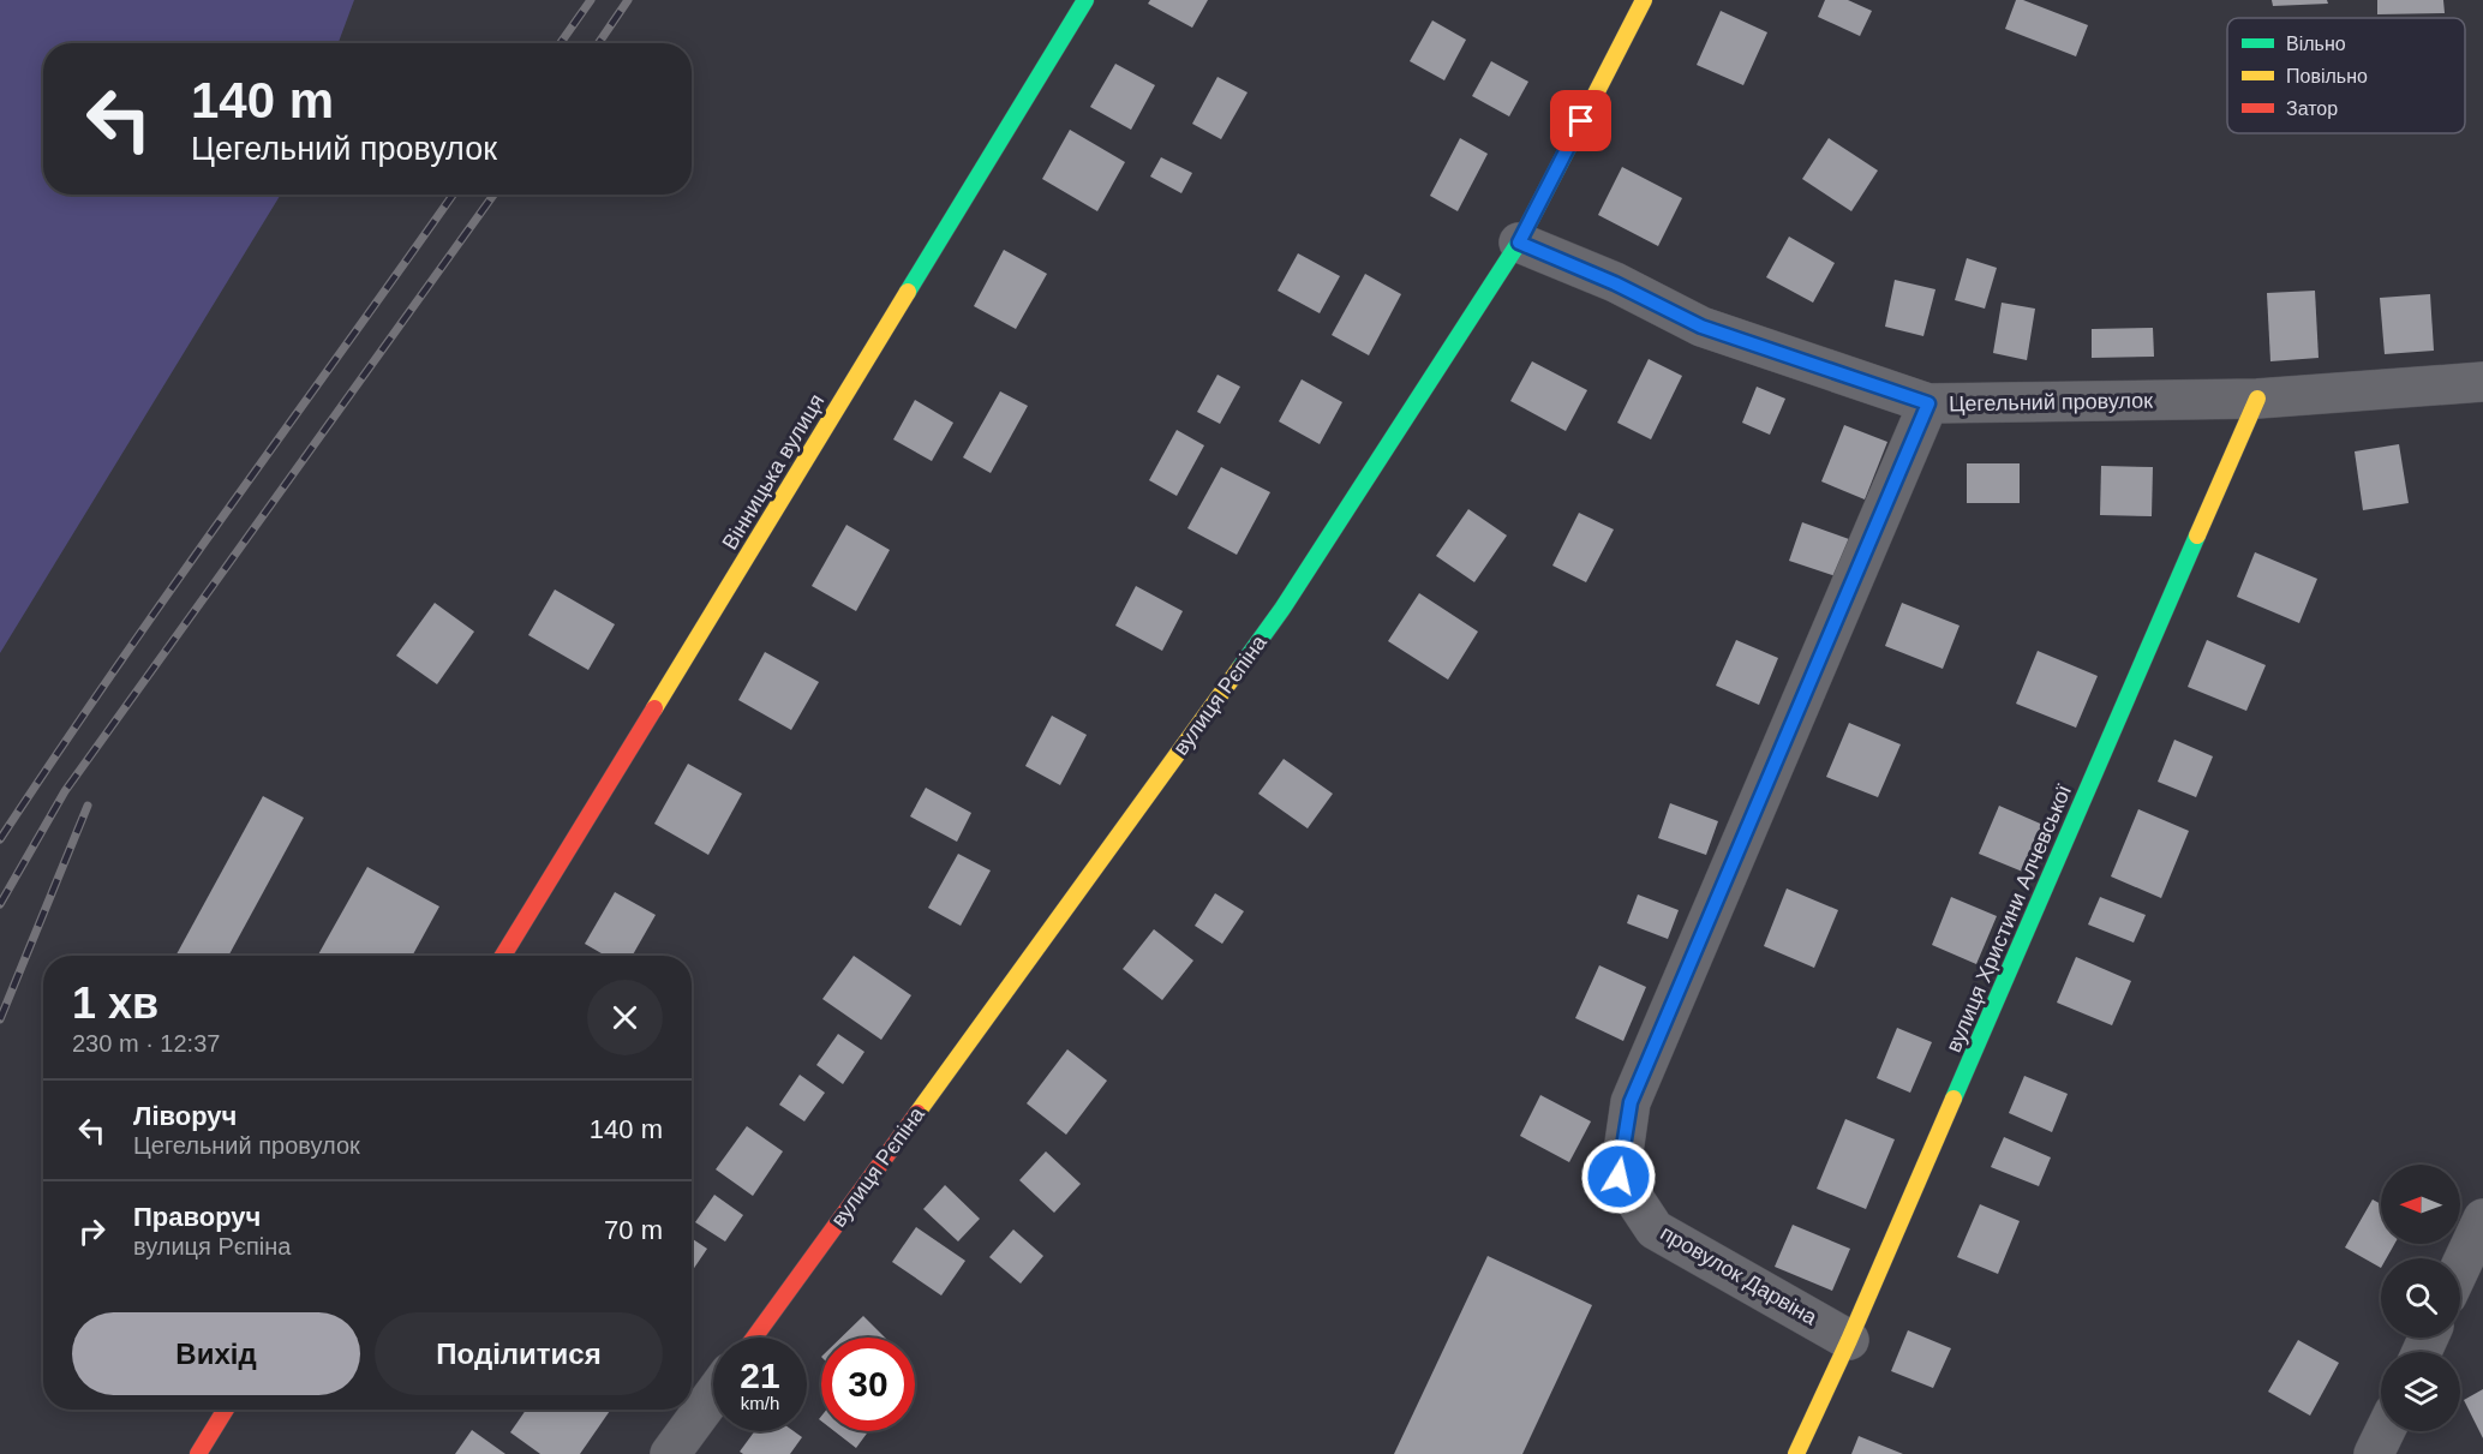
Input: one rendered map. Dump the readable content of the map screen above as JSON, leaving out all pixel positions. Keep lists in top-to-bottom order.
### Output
{
  "streets": {
    "street": [
      "Цегельний провулок",
      "Вінницька вулиця",
      "вулиця Рєпіна",
      "вулиця Христини Алчевської",
      "провулок Дарвіна"
    ]
  },
  "crossings": [
    ["Цегельний провулок", "вулиця Рєпіна"],
    ["Цегельний провулок", "вулиця Христини Алчевської"],
    ["Цегельний провулок", "провулок Дарвіна"],
    ["вулиця Христини Алчевської", "провулок Дарвіна"]
  ],
  "legend": ["Вільно", "Повільно", "Затор"],
  "north": "left",
  "page": {
    "turn": ["140 m", "Цегельний провулок"],
    "heading": ["1 хв", "230 m · 12:37"],
    "list": [
      {
        "name": "Ліворуч",
        "note": "Цегельний провулок",
        "value": "140 m"
      },
      {
        "name": "Праворуч",
        "note": "вулиця Рєпіна",
        "value": "70 m"
      }
    ],
    "buttons": ["Вихід", "Поділитися"],
    "speed": "21 km/h",
    "limit": "30"
  }
}
